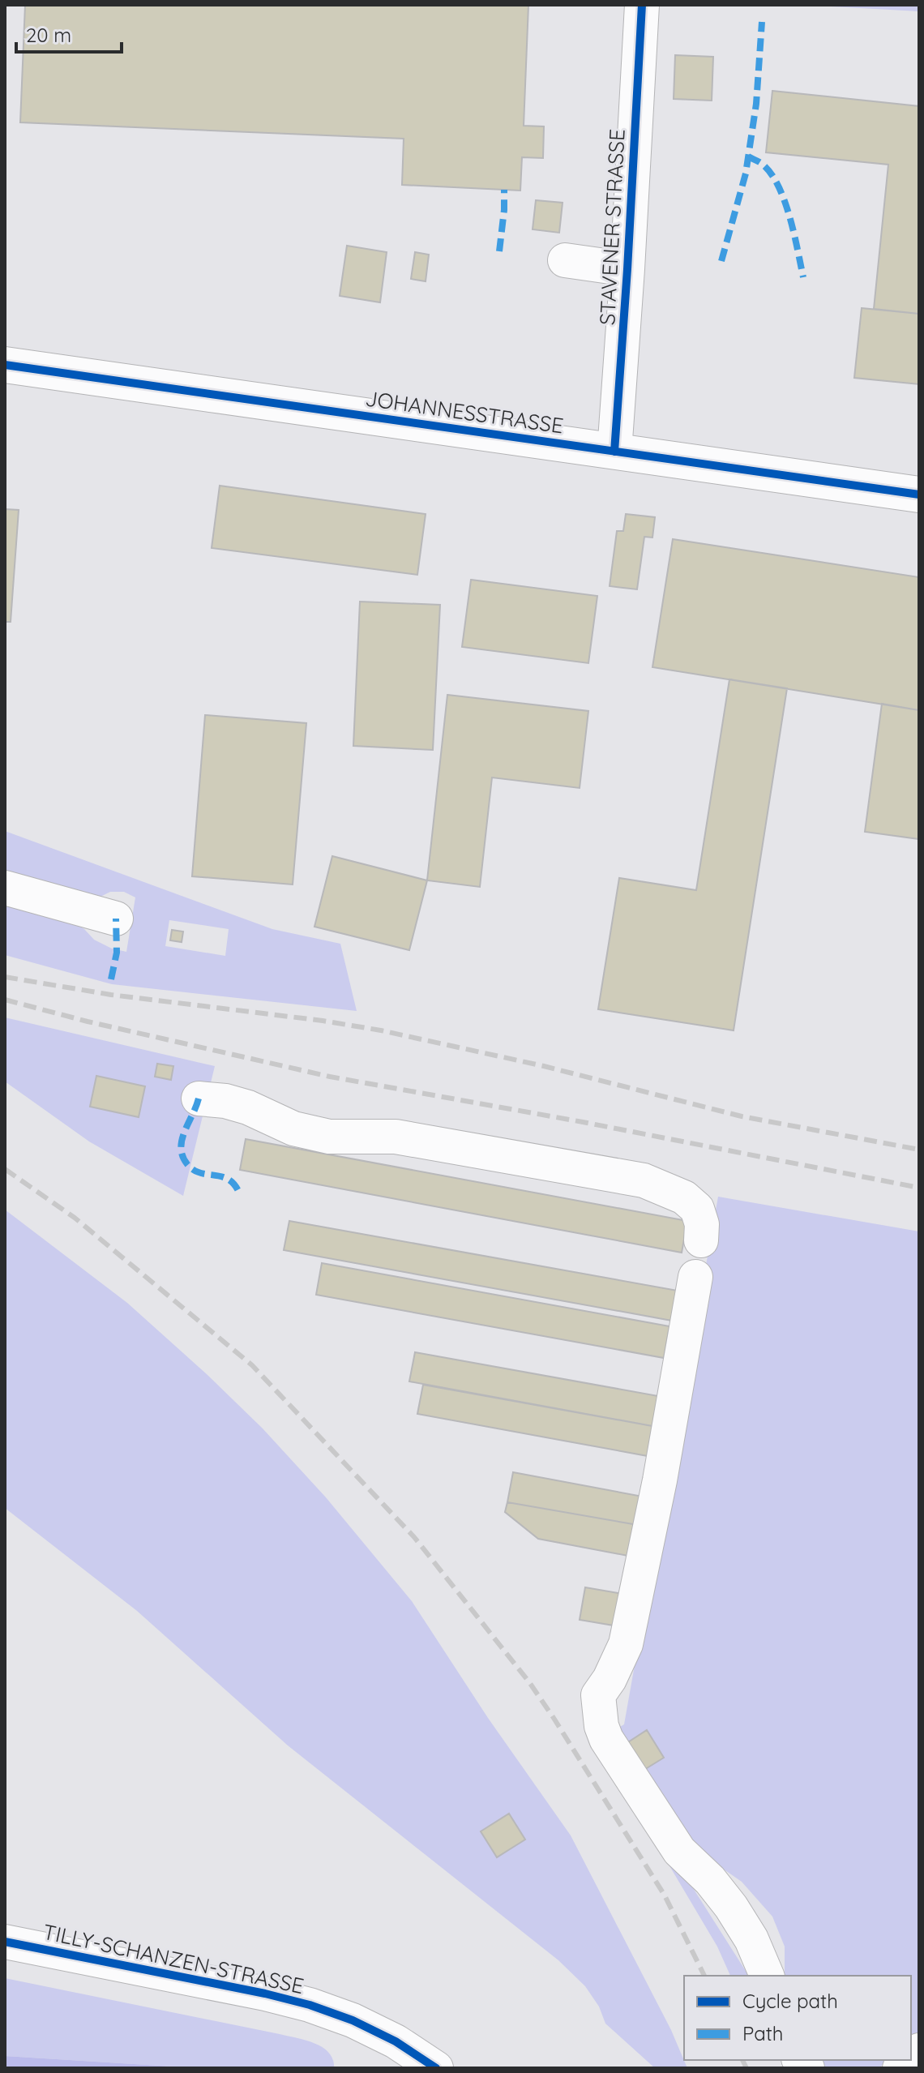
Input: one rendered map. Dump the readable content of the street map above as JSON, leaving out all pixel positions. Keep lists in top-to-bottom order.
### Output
{
  "streets": {
    "main road": ["JOHANNESSTRASSE"],
    "street": ["STAVENER STRASSE", "TILLY-SCHANZEN-STRASSE"]
  },
  "crossings": [
    ["STAVENER STRASSE", "JOHANNESSTRASSE"]
  ],
  "legend": ["Cycle path", "Path"],
  "scale_bar": "20 m"
}
